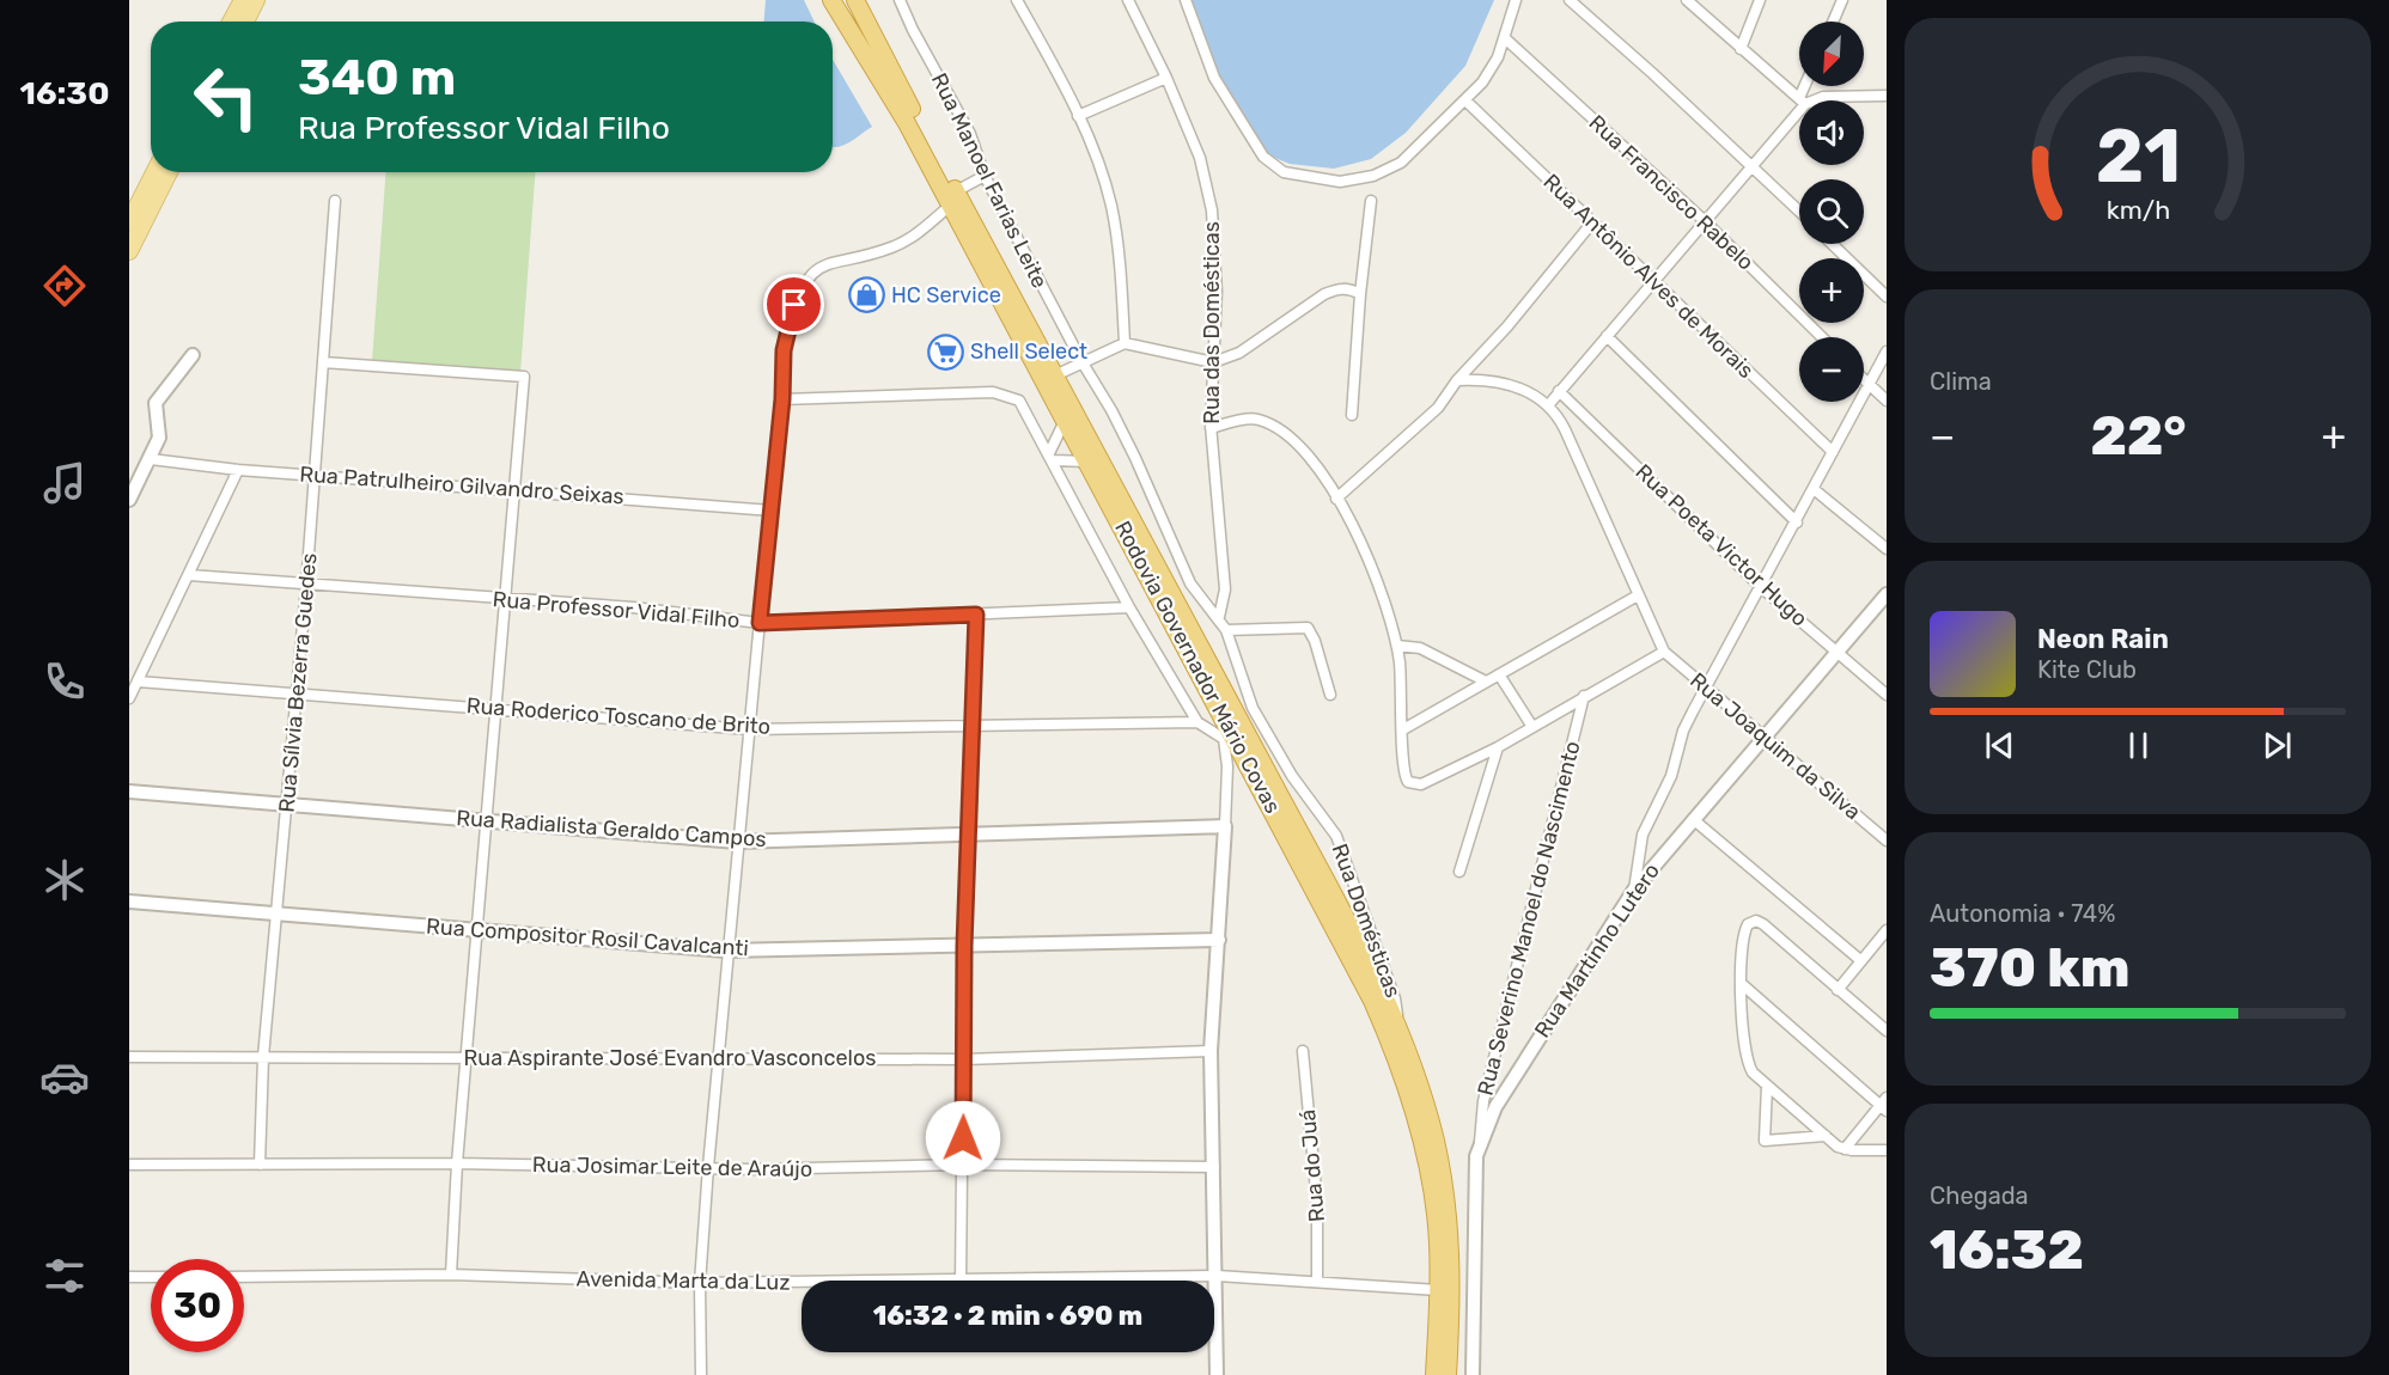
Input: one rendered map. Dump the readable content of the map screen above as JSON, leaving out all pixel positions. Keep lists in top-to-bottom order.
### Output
{
  "streets": {
    "highway": ["Rodovia Governador Mário Covas"],
    "street": [
      "Rua Manoel Farias Leite",
      "Rua Francisco Rabelo",
      "Rua Antônio Alves de Morais",
      "Rua das Domésticas",
      "Rua Patrulheiro Gilvandro Seixas",
      "Rua Poeta Victor Hugo",
      "Rua Professor Vidal Filho",
      "Rua Sílvia Bezerra Guedes",
      "Rua Roderico Toscano de Brito",
      "Rua Joaquim da Silva",
      "Rua Radialista Geraldo Campos",
      "Rua Severino Manoel do Nascimento",
      "Rua Domésticas",
      "Rua Compositor Rosil Cavalcanti",
      "Rua Martinho Lutero",
      "Rua Aspirante José Evandro Vasconcelos",
      "Rua do Juá",
      "Rua Josimar Leite de Araújo",
      "Avenida Marta da Luz"
    ]
  },
  "crossings": [
    ["Rua Manoel Farias Leite", "Rua das Domésticas"],
    ["Rua Manoel Farias Leite", "Rua Domésticas"],
    ["Rua Patrulheiro Gilvandro Seixas", "Rua Sílvia Bezerra Guedes"],
    ["Rua Poeta Victor Hugo", "Rua Martinho Lutero"],
    ["Rua Professor Vidal Filho", "Rua Sílvia Bezerra Guedes"],
    ["Rodovia Governador Mário Covas", "Rua Domésticas"],
    ["Rodovia Governador Mário Covas", "Avenida Marta da Luz"],
    ["Rua Sílvia Bezerra Guedes", "Rua Roderico Toscano de Brito"],
    ["Rua Sílvia Bezerra Guedes", "Rua Radialista Geraldo Campos"],
    ["Rua Sílvia Bezerra Guedes", "Rua Compositor Rosil Cavalcanti"],
    ["Rua Sílvia Bezerra Guedes", "Rua Aspirante José Evandro Vasconcelos"],
    ["Rua Sílvia Bezerra Guedes", "Rua Josimar Leite de Araújo"],
    ["Rua Joaquim da Silva", "Rua Martinho Lutero"],
    ["Rua Severino Manoel do Nascimento", "Rua Martinho Lutero"],
    ["Rua do Juá", "Avenida Marta da Luz"]
  ],
  "places": {
    "shop": ["HC Service"],
    "supermarket": ["Shell Select"]
  },
  "north": "bottom left",
  "page": {
    "tabs": "16:30",
    "map_buttons": ["+", "−"],
    "turn": ["340 m", "Rua Professor Vidal Filho"],
    "tile": [
      "Clima",
      ["Autonomia · 74%", "370 km"],
      ["Chegada", "16:32"]
    ],
    "heat": ["−", "22°", "+"],
    "song": ["Neon Rain", "Kite Club"],
    "limit": "30",
    "trip": "16:32 · 2 min · 690 m",
    "gauge": ["21", "km/h"]
  }
}
